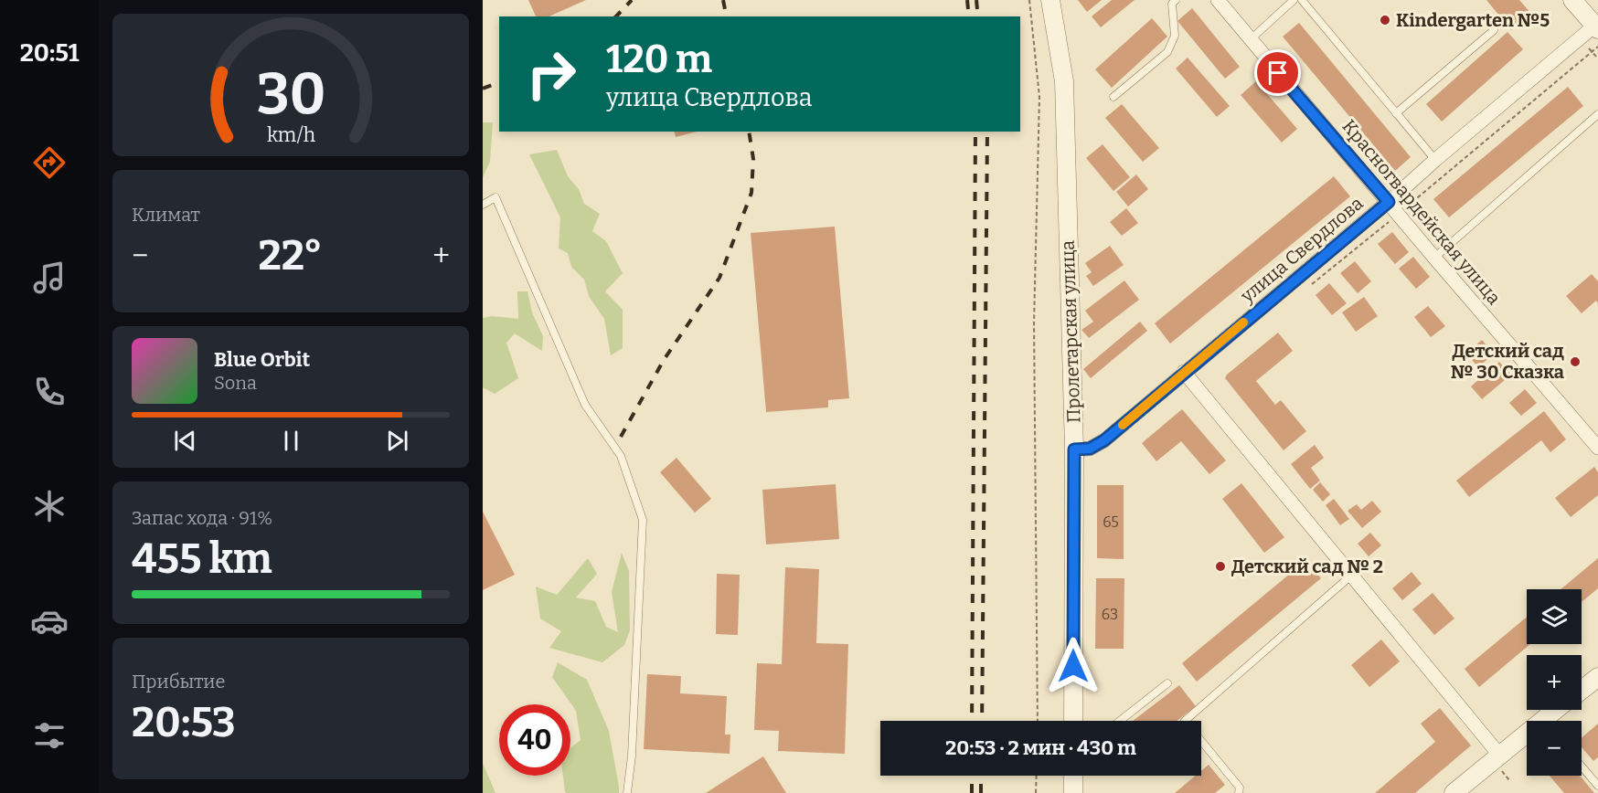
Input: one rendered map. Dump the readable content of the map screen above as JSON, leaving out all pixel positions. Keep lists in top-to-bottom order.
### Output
{
  "streets": {
    "street": ["Красногвардейская улица", "улица Свердлова", "Пролетарская улица"]
  },
  "crossings": [
    ["Красногвардейская улица", "улица Свердлова"],
    ["улица Свердлова", "Пролетарская улица"]
  ],
  "places": ["Kindergarten №5", "Детский сад № 30 Сказка", "Детский сад № 2"],
  "house_numbers": ["65", "63"],
  "page": {
    "tabs": "20:51",
    "turn": ["120 m", "улица Свердлова"],
    "tile": [
      "Климат",
      ["Запас хода · 91%", "455 km"],
      ["Прибытие", "20:53"]
    ],
    "heat": ["−", "22°", "+"],
    "song": ["Blue Orbit", "Sona"],
    "map_buttons": ["+", "−"],
    "limit": "40",
    "trip": "20:53 · 2 мин · 430 m",
    "gauge": ["30", "km/h"]
  }
}
